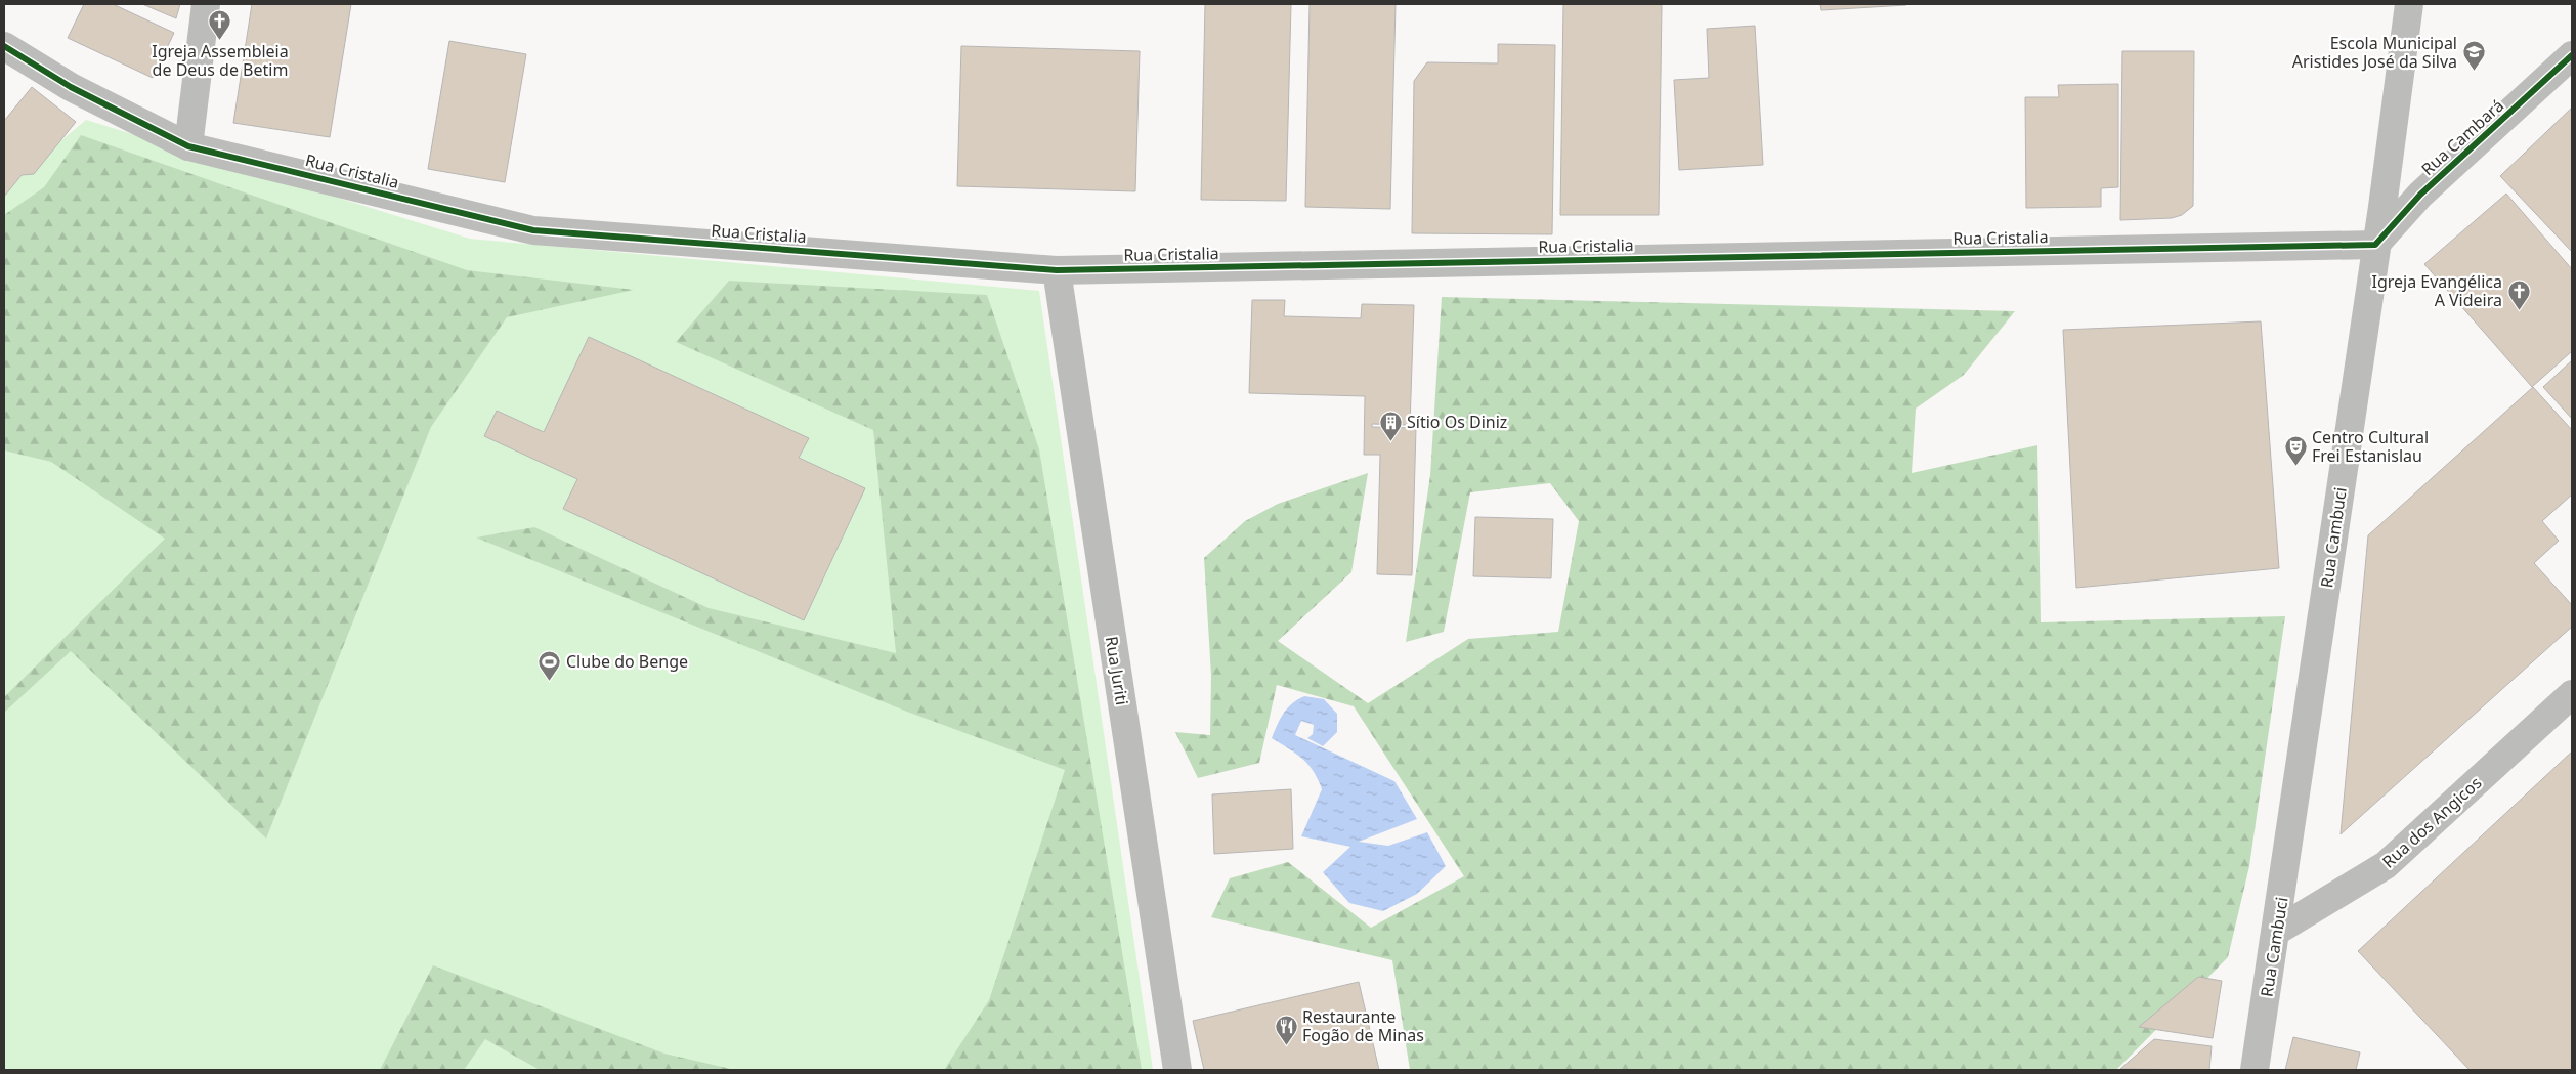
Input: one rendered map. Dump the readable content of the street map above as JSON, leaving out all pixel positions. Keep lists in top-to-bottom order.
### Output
{
  "streets": {
    "street": [
      "Rua Cambará",
      "Rua Cristalia",
      "Rua Cambuci",
      "Rua Juriti",
      "Rua dos Angicos"
    ]
  },
  "crossings": [
    ["Rua Cambará", "Rua Cristalia"],
    ["Rua Cambará", "Rua Cambuci"],
    ["Rua Cristalia", "Rua Cambuci"],
    ["Rua Cristalia", "Rua Juriti"],
    ["Rua Cambuci", "Rua dos Angicos"]
  ],
  "places": {
    "church": ["Igreja Assembleia de Deus de Betim", "Igreja Evangélica A Videira"],
    "school or university": ["Escola Municipal Aristides José da Silva"],
    "building": ["Sítio Os Diniz"],
    "theatre": ["Centro Cultural Frei Estanislau"],
    "sports": ["Clube do Benge"],
    "restaurant": ["Restaurante Fogão de Minas"]
  }
}
